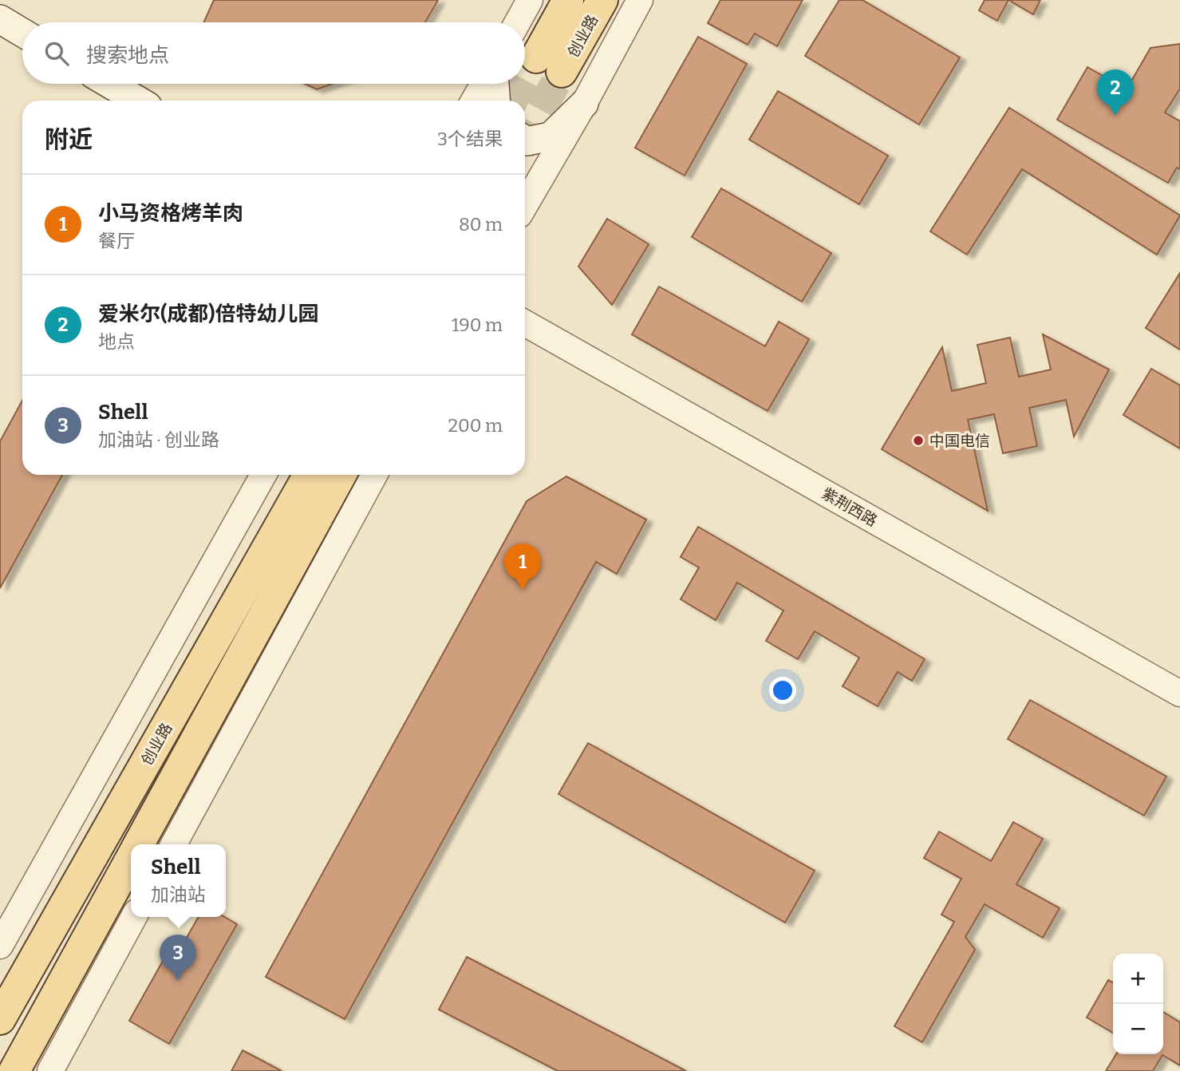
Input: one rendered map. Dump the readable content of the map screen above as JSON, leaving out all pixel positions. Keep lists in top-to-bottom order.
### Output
{
  "streets": {
    "main road": ["创业路"],
    "street": ["紫荆西路"]
  },
  "places": ["中国电信"],
  "page": {
    "search": "搜索地点",
    "pins": ["2", "1", "3"],
    "heading": ["附近", "3个结果"],
    "list": [
      {
        "mark": "1",
        "name": "小马资格烤羊肉",
        "note": "餐厅",
        "value": "80 m"
      },
      {
        "mark": "2",
        "name": "爱米尔(成都)倍特幼儿园",
        "note": "地点",
        "value": "190 m"
      },
      {
        "mark": "3",
        "name": "Shell",
        "note": "加油站 · 创业路",
        "value": "200 m"
      }
    ],
    "popup": ["Shell", "加油站"],
    "map_buttons": ["+", "−"]
  }
}
